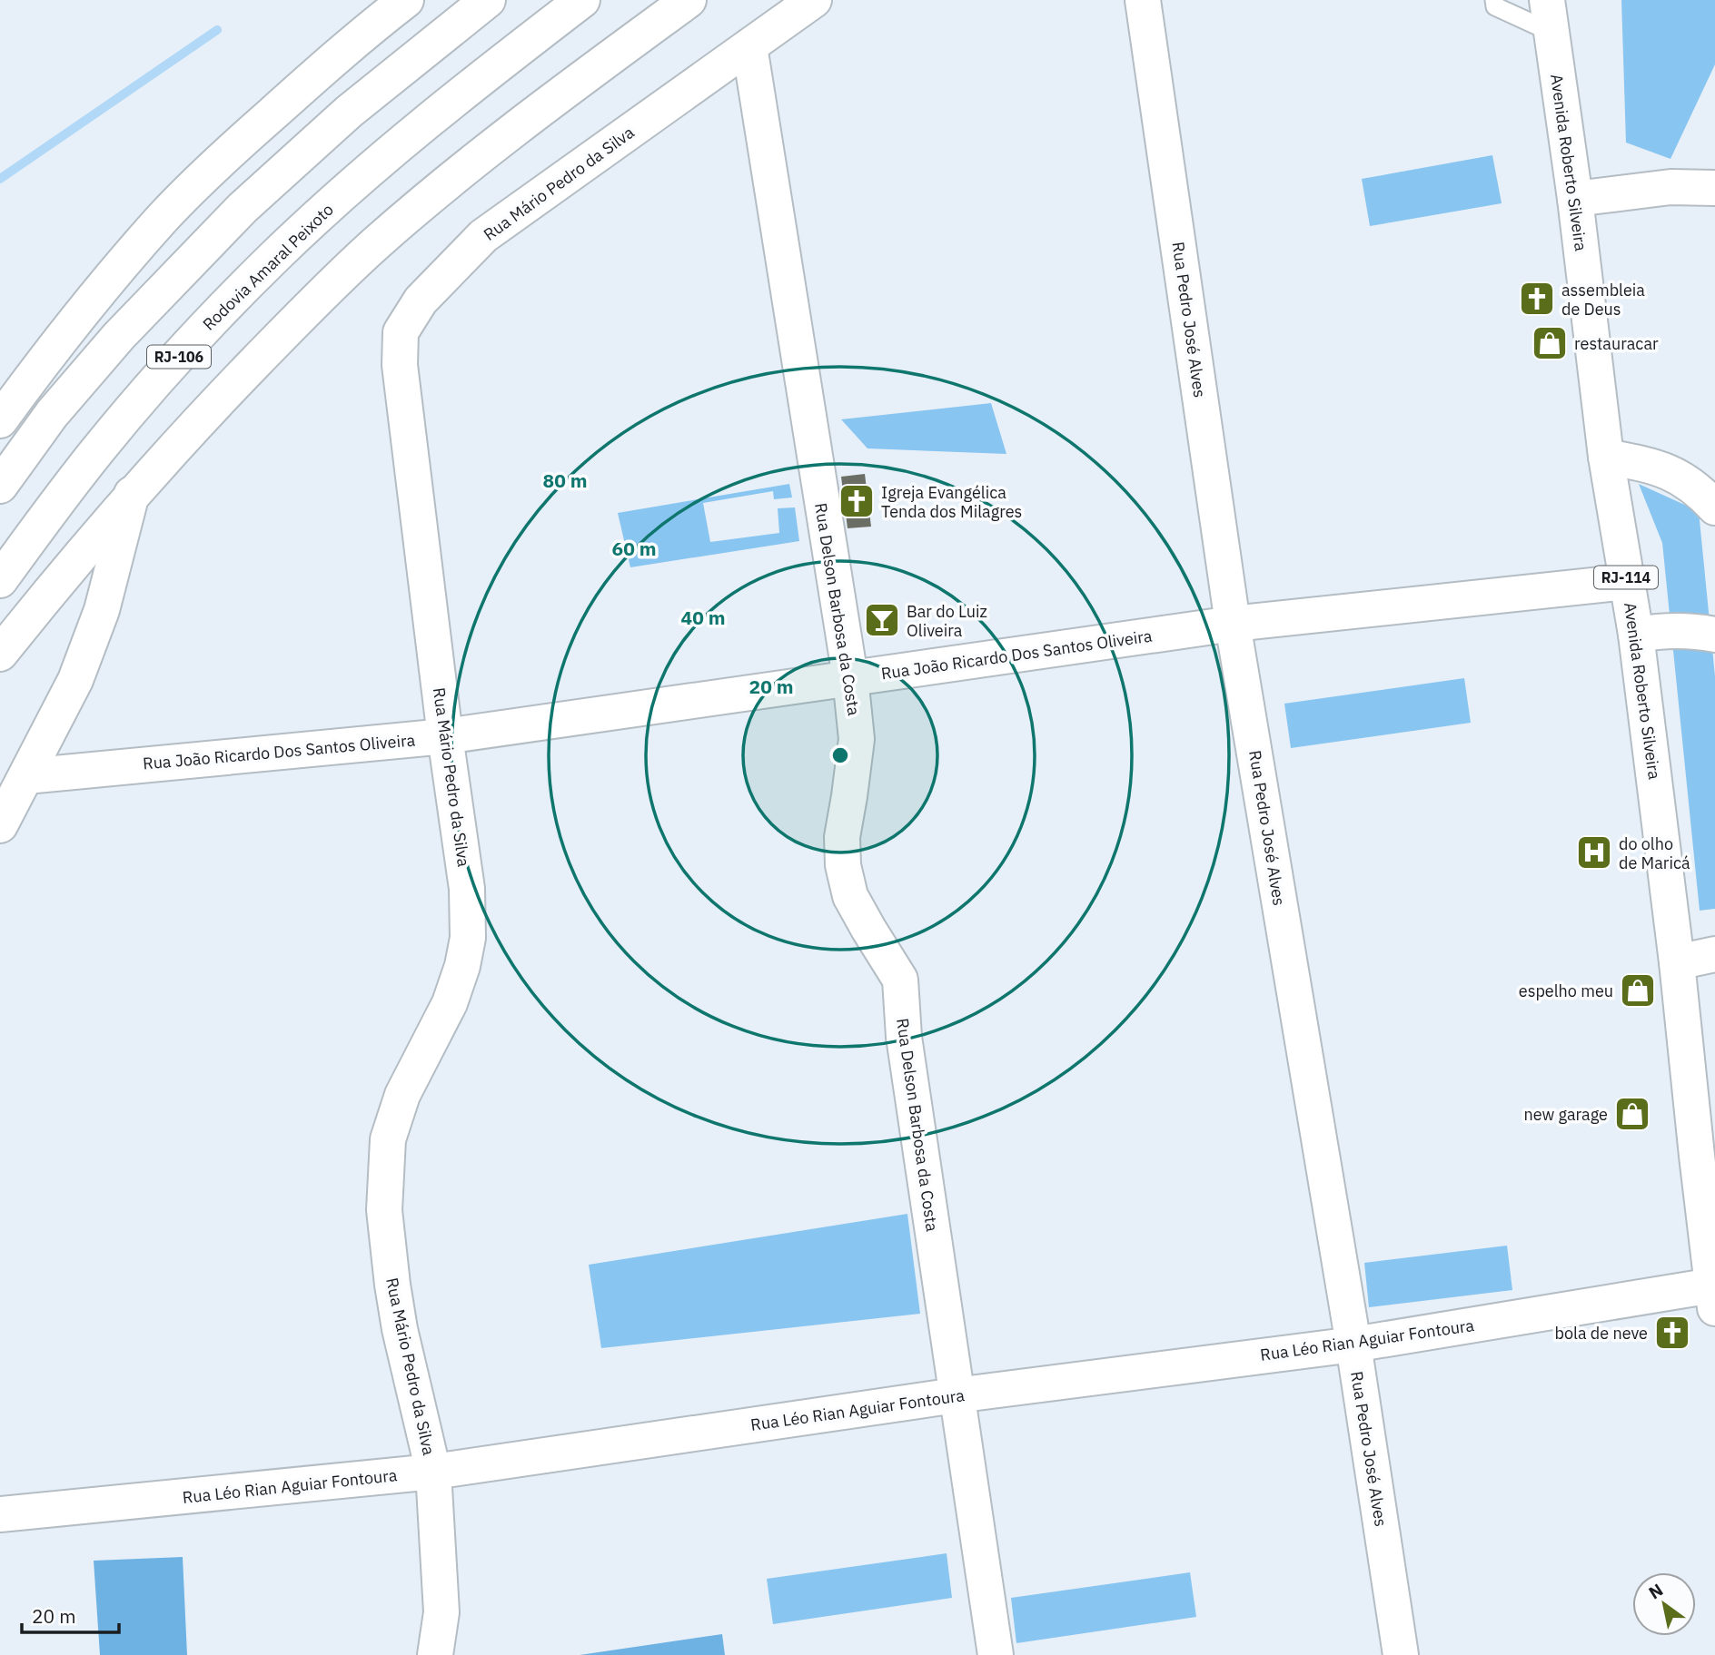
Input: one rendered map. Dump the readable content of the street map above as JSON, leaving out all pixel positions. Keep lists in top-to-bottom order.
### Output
{
  "streets": {
    "main road": [
      "Avenida Roberto Silveira",
      "Rua Mário Pedro da Silva",
      "Rodovia Amaral Peixoto",
      "Rua Pedro José Alves",
      "RJ-106",
      "RJ-114",
      "Rua Delson Barbosa da Costa",
      "Rua João Ricardo Dos Santos Oliveira",
      "Rua Léo Rian Aguiar Fontoura"
    ]
  },
  "crossings": [
    ["Avenida Roberto Silveira", "Rua João Ricardo Dos Santos Oliveira"],
    ["Avenida Roberto Silveira", "Rua Léo Rian Aguiar Fontoura"],
    ["Rua Mário Pedro da Silva", "Rua Delson Barbosa da Costa"],
    ["Rua Mário Pedro da Silva", "Rua João Ricardo Dos Santos Oliveira"],
    ["Rua Mário Pedro da Silva", "Rua Léo Rian Aguiar Fontoura"],
    ["Rua Pedro José Alves", "Rua João Ricardo Dos Santos Oliveira"],
    ["Rua Pedro José Alves", "Rua Léo Rian Aguiar Fontoura"],
    ["Rua Delson Barbosa da Costa", "Rua João Ricardo Dos Santos Oliveira"],
    ["Rua Delson Barbosa da Costa", "Rua Léo Rian Aguiar Fontoura"]
  ],
  "places": {
    "church": ["assembleia de Deus", "Igreja Evangélica Tenda dos Milagres", "bola de neve"],
    "shop": ["restauracar", "espelho meu", "new garage"],
    "bar": ["Bar do Luiz Oliveira"],
    "hospital": ["do olho de Maricá"]
  },
  "scale_bar": "20 m",
  "north": "top left",
  "rings": [
    "80 m",
    "60 m",
    "40 m",
    "20 m"
  ]
}
